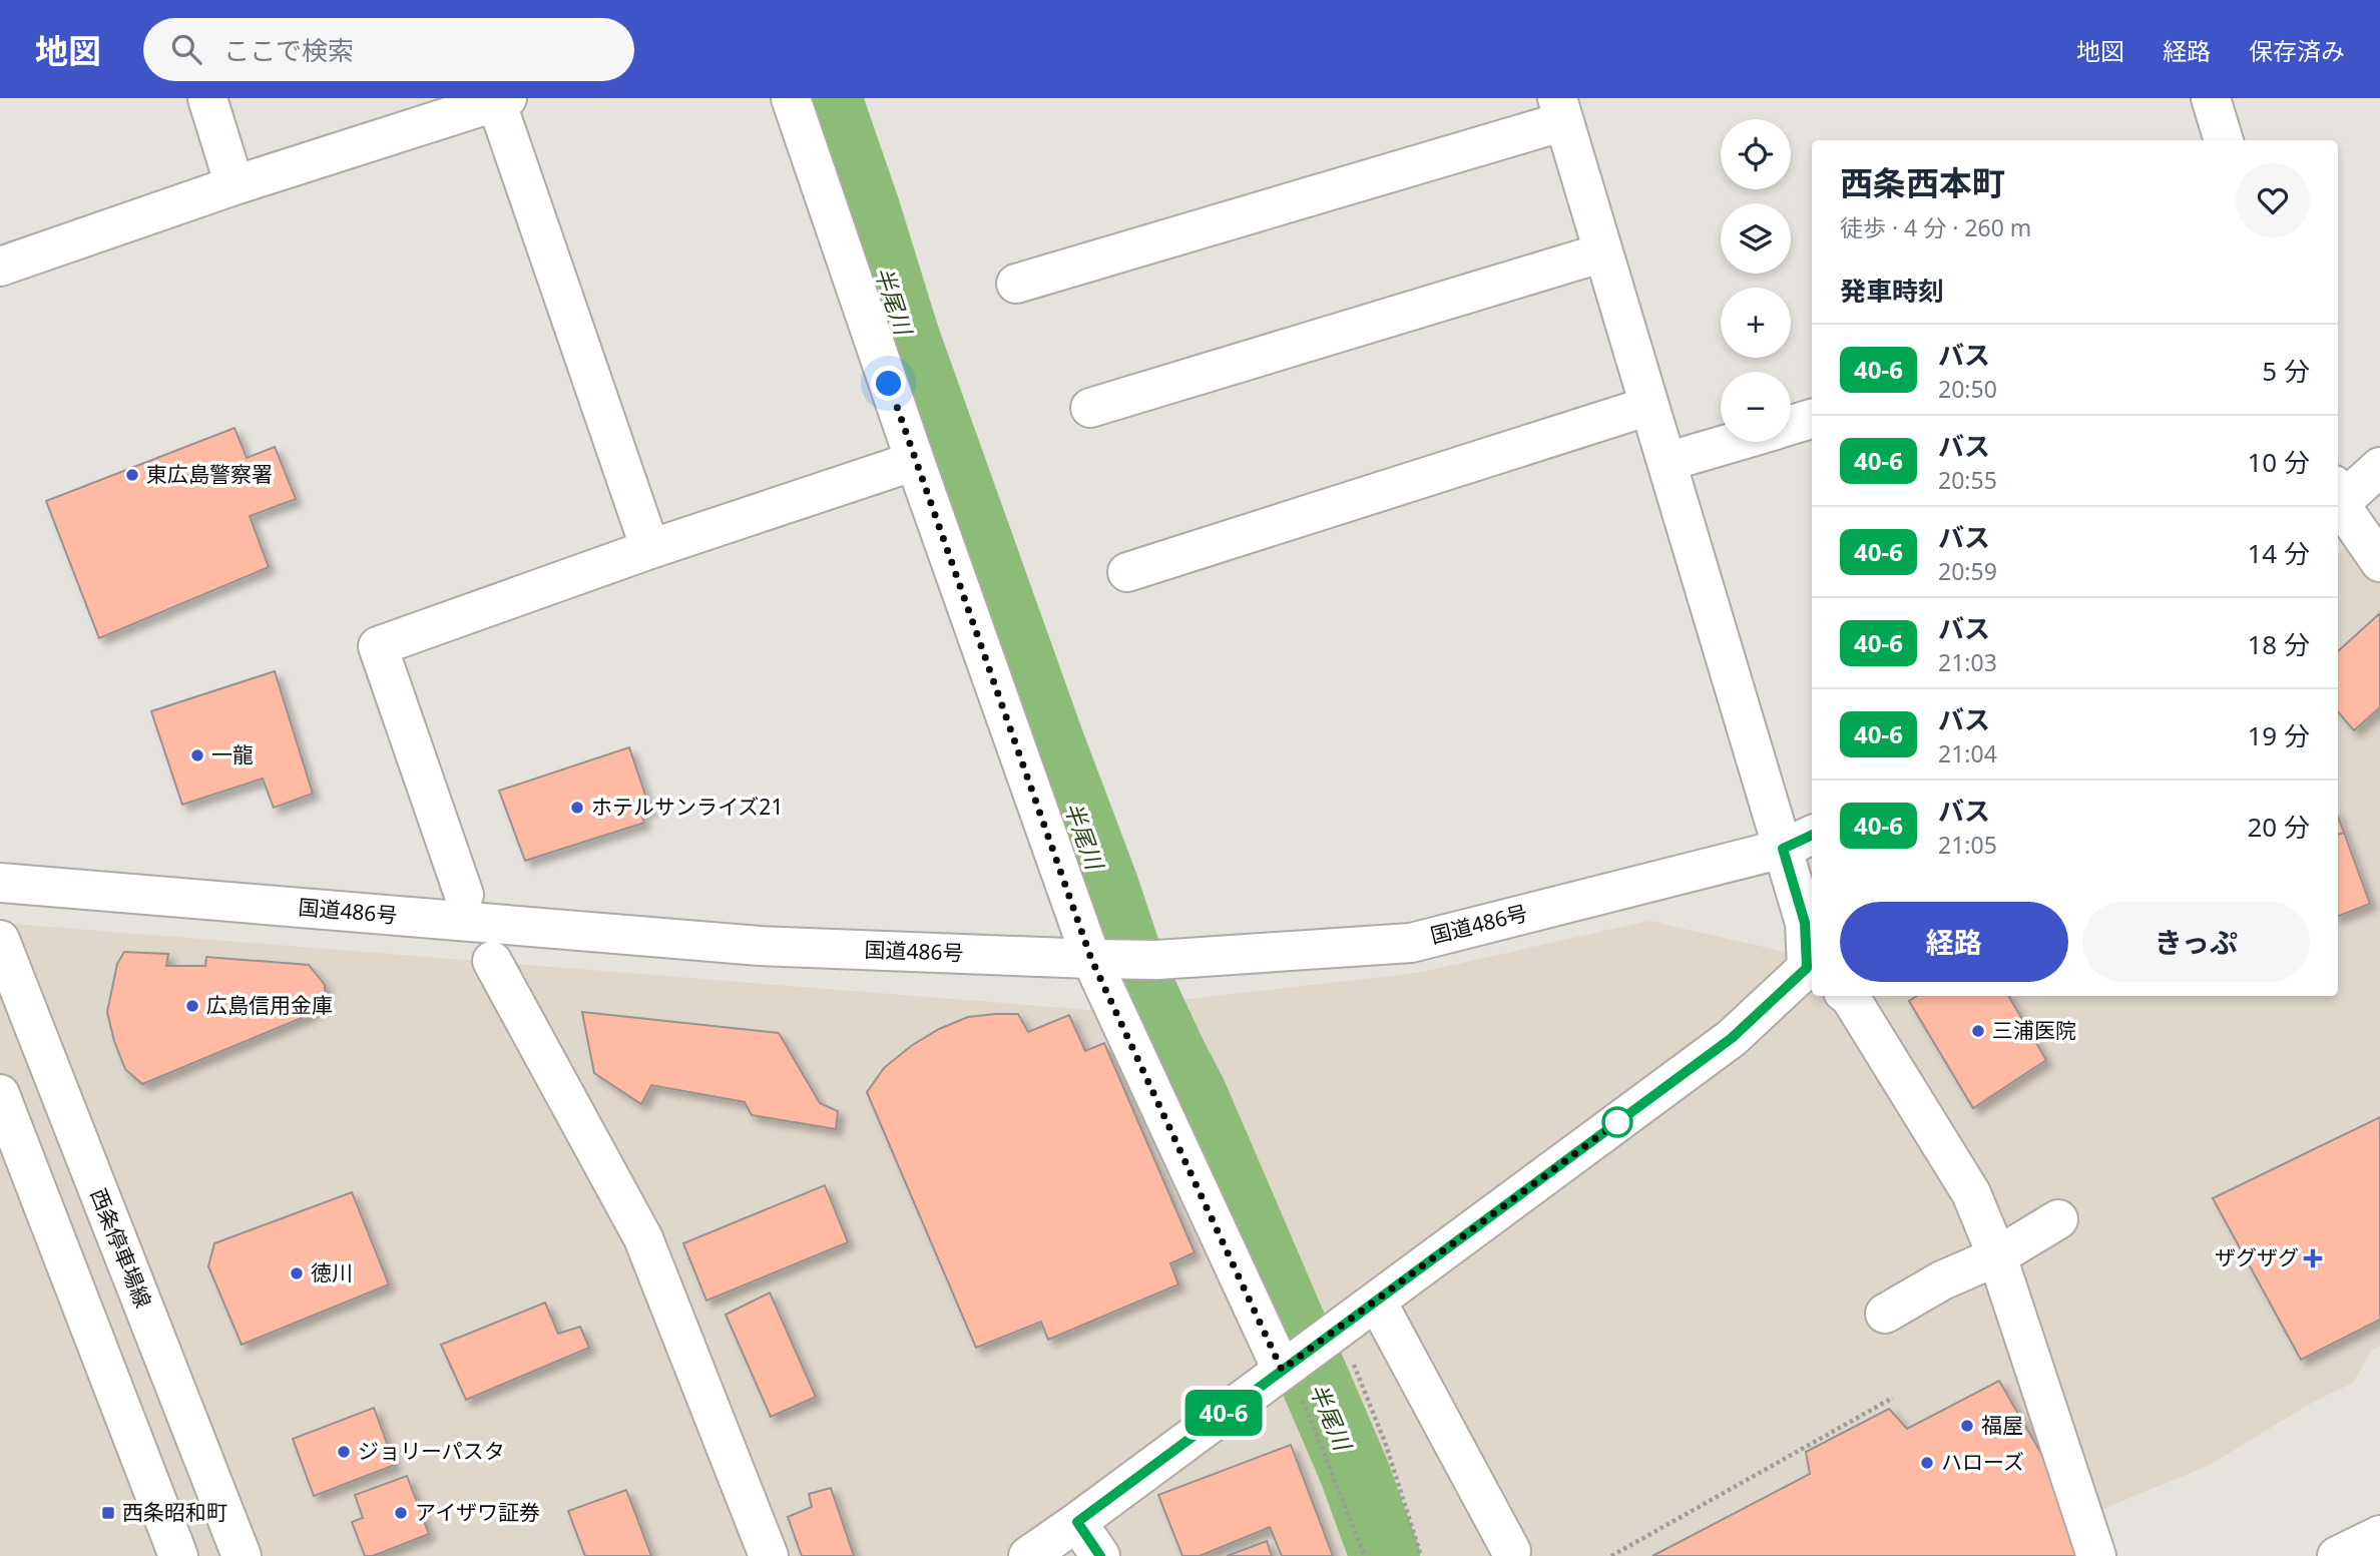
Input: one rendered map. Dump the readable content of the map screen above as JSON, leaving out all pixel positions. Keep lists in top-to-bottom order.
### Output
{
  "streets": {
    "main road": ["国道486号", "西条停車場線"]
  },
  "water": ["半尾川"],
  "places": {
    "other": [
      "東広島警察署",
      "一龍",
      "ホテルサンライズ21",
      "広島信用金庫",
      "三浦医院",
      "徳川",
      "福屋",
      "ジョリーパスタ",
      "ハローズ",
      "アイザワ証券"
    ],
    "health": ["ザグザグ"],
    "transit": ["西条昭和町"]
  },
  "lines": ["bus line 40-6"],
  "page": {
    "header": "地図",
    "search": "ここで検索",
    "nav": ["地図", "経路", "保存済み"],
    "on_map": "40-6",
    "map_buttons": ["+", "−"],
    "heading": [
      ["西条西本町", "徒歩 · 4 分 · 260 m"],
      "発車時刻"
    ],
    "list": [
      {
        "mark": "40-6",
        "name": "バス",
        "note": "20:50",
        "value": "5 分"
      },
      {
        "mark": "40-6",
        "name": "バス",
        "note": "20:55",
        "value": "10 分"
      },
      {
        "mark": "40-6",
        "name": "バス",
        "note": "20:59",
        "value": "14 分"
      },
      {
        "mark": "40-6",
        "name": "バス",
        "note": "21:03",
        "value": "18 分"
      },
      {
        "mark": "40-6",
        "name": "バス",
        "note": "21:04",
        "value": "19 分"
      },
      {
        "mark": "40-6",
        "name": "バス",
        "note": "21:05",
        "value": "20 分"
      }
    ],
    "buttons": ["経路", "きっぷ"]
  }
}
